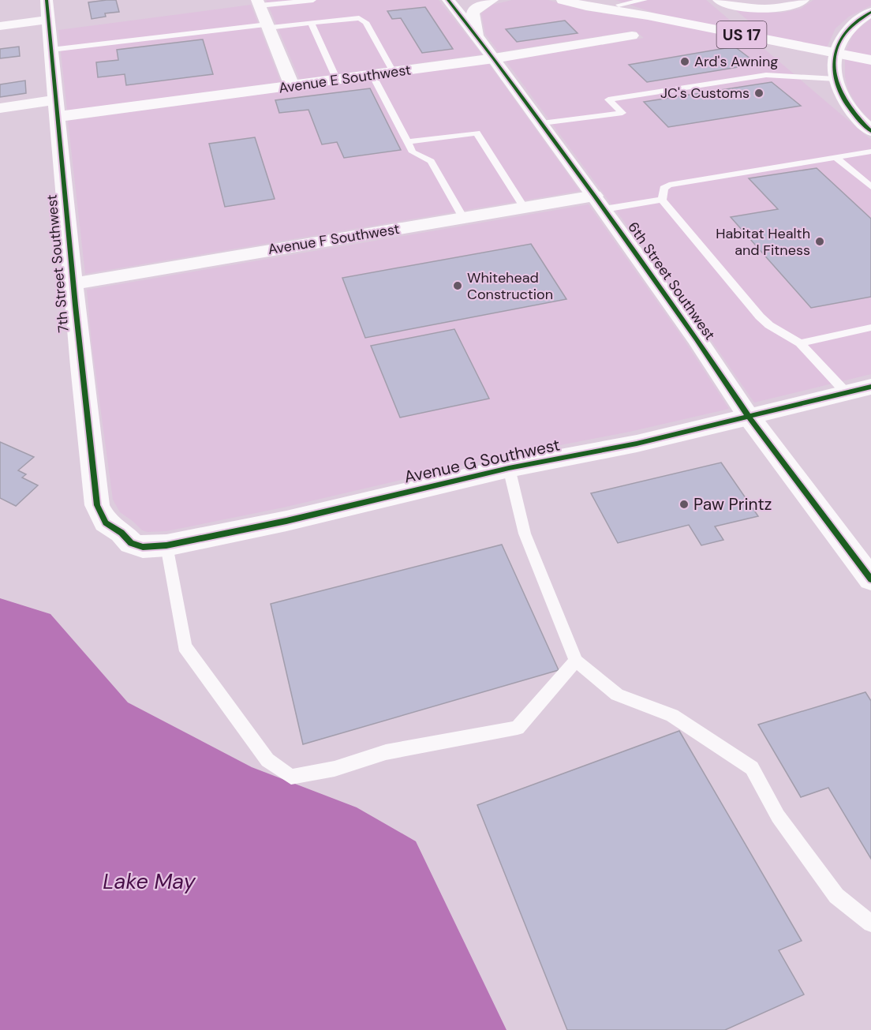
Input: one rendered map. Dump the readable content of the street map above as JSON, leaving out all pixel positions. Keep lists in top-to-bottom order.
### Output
{
  "streets": {
    "main road": [
      "US 17",
      "Avenue E Southwest",
      "Avenue F Southwest",
      "7th Street Southwest",
      "6th Street Southwest",
      "Avenue G Southwest"
    ]
  },
  "crossings": [
    ["Avenue E Southwest", "7th Street Southwest"],
    ["Avenue E Southwest", "6th Street Southwest"],
    ["Avenue F Southwest", "7th Street Southwest"],
    ["Avenue F Southwest", "6th Street Southwest"],
    ["7th Street Southwest", "Avenue G Southwest"],
    ["6th Street Southwest", "Avenue G Southwest"]
  ],
  "water": ["Lake May"],
  "places": [
    "Ard's Awning",
    "JC's Customs",
    "Habitat Health and Fitness",
    "Whitehead Construction",
    "Paw Printz"
  ]
}
